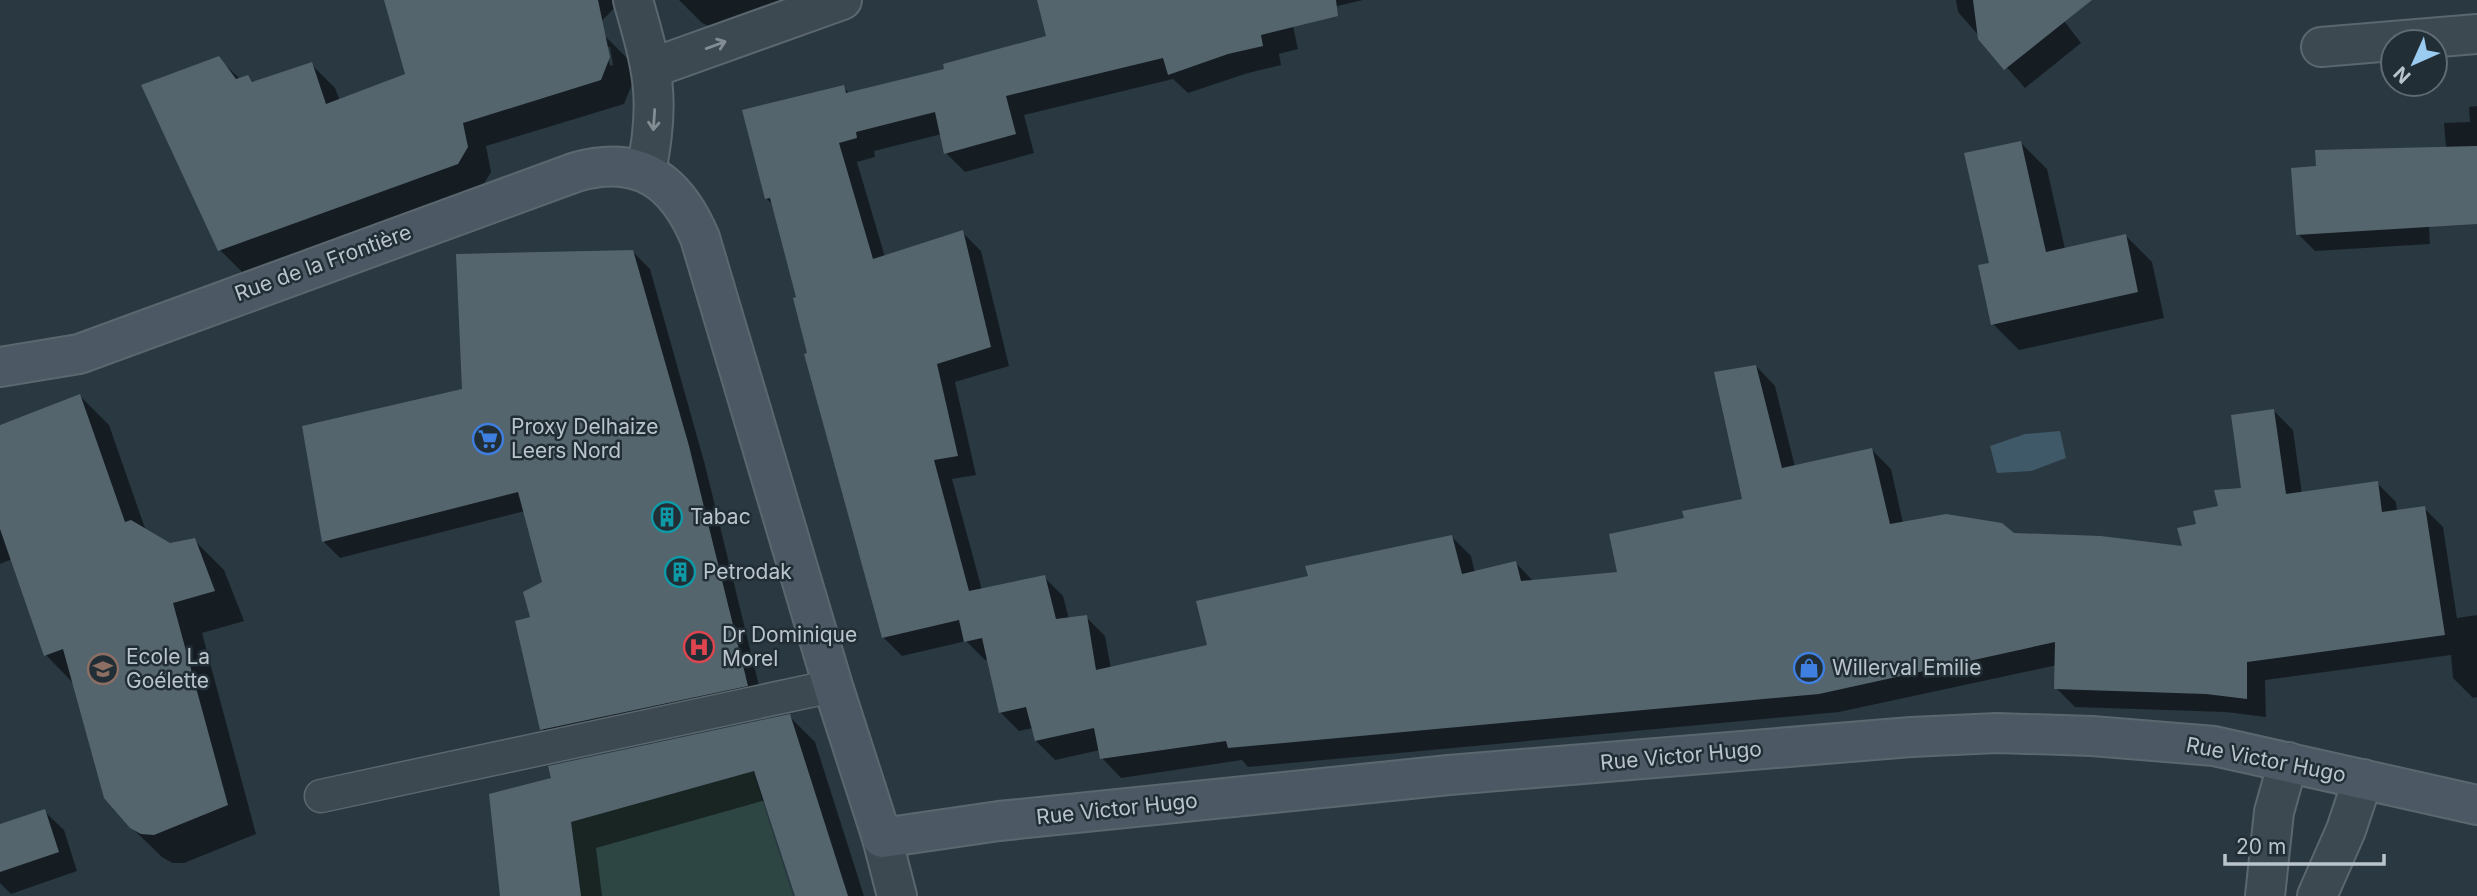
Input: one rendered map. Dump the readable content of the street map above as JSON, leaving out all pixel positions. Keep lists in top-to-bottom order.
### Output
{
  "streets": {
    "street": ["Rue de la Frontière", "Rue Victor Hugo"]
  },
  "places": {
    "supermarket": ["Proxy Delhaize Leers Nord"],
    "building": ["Tabac", "Petrodak"],
    "hospital": ["Dr Dominique Morel"],
    "shop": ["Willerval Emilie"],
    "school or university": ["Ecole La Goélette"]
  },
  "scale_bar": "20 m",
  "north": "bottom left"
}
